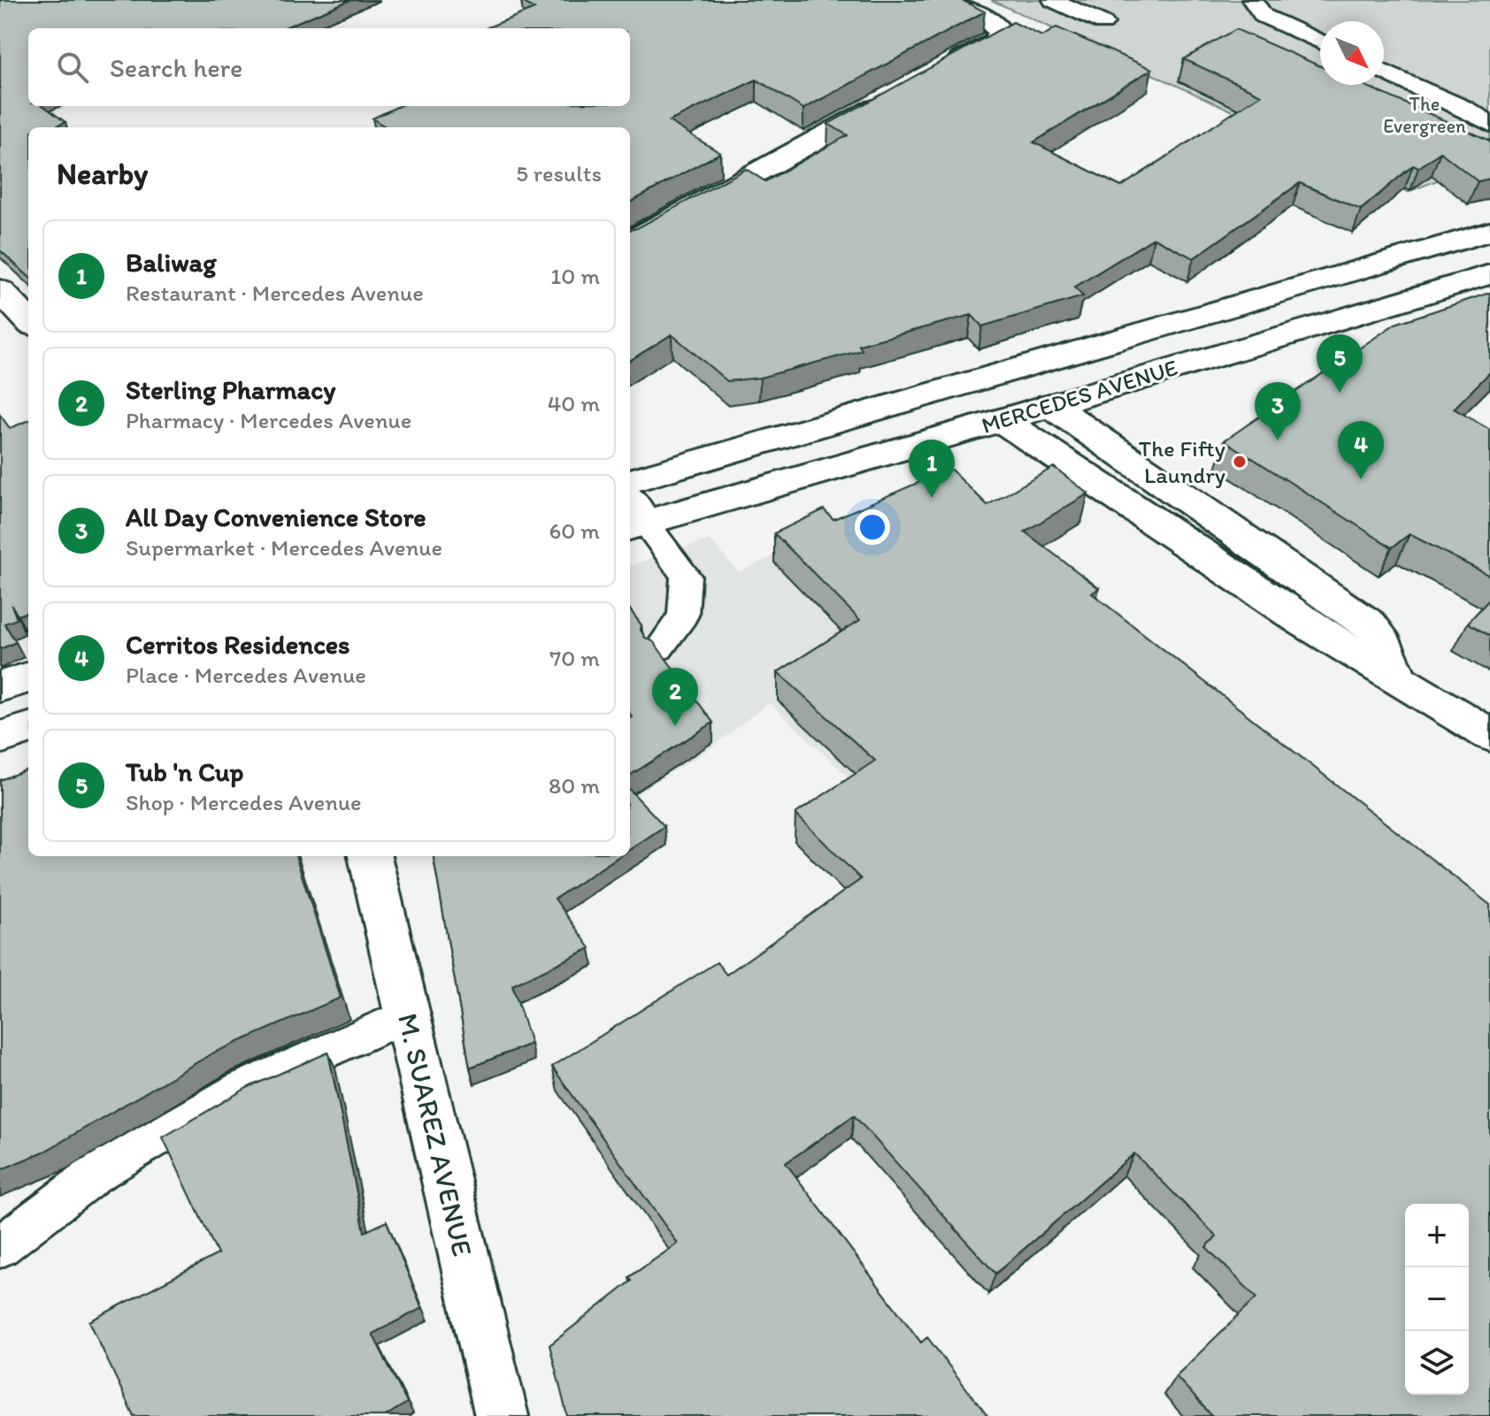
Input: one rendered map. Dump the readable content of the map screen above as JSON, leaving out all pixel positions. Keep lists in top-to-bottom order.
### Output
{
  "streets": {
    "street": ["MERCEDES AVENUE", "M. SUAREZ AVENUE"]
  },
  "parks": ["The Evergreen"],
  "places": ["The Fifty Laundry"],
  "north": "bottom right",
  "page": {
    "search": "Search here",
    "heading": ["Nearby", "5 results"],
    "list": [
      {
        "mark": "1",
        "name": "Baliwag",
        "note": "Restaurant · Mercedes Avenue",
        "value": "10 m"
      },
      {
        "mark": "2",
        "name": "Sterling Pharmacy",
        "note": "Pharmacy · Mercedes Avenue",
        "value": "40 m"
      },
      {
        "mark": "3",
        "name": "All Day Convenience Store",
        "note": "Supermarket · Mercedes Avenue",
        "value": "60 m"
      },
      {
        "mark": "4",
        "name": "Cerritos Residences",
        "note": "Place · Mercedes Avenue",
        "value": "70 m"
      },
      {
        "mark": "5",
        "name": "Tub 'n Cup",
        "note": "Shop · Mercedes Avenue",
        "value": "80 m"
      }
    ],
    "pins": [
      "5",
      "3",
      "4",
      "1",
      "2"
    ],
    "map_buttons": ["+", "−"]
  }
}
